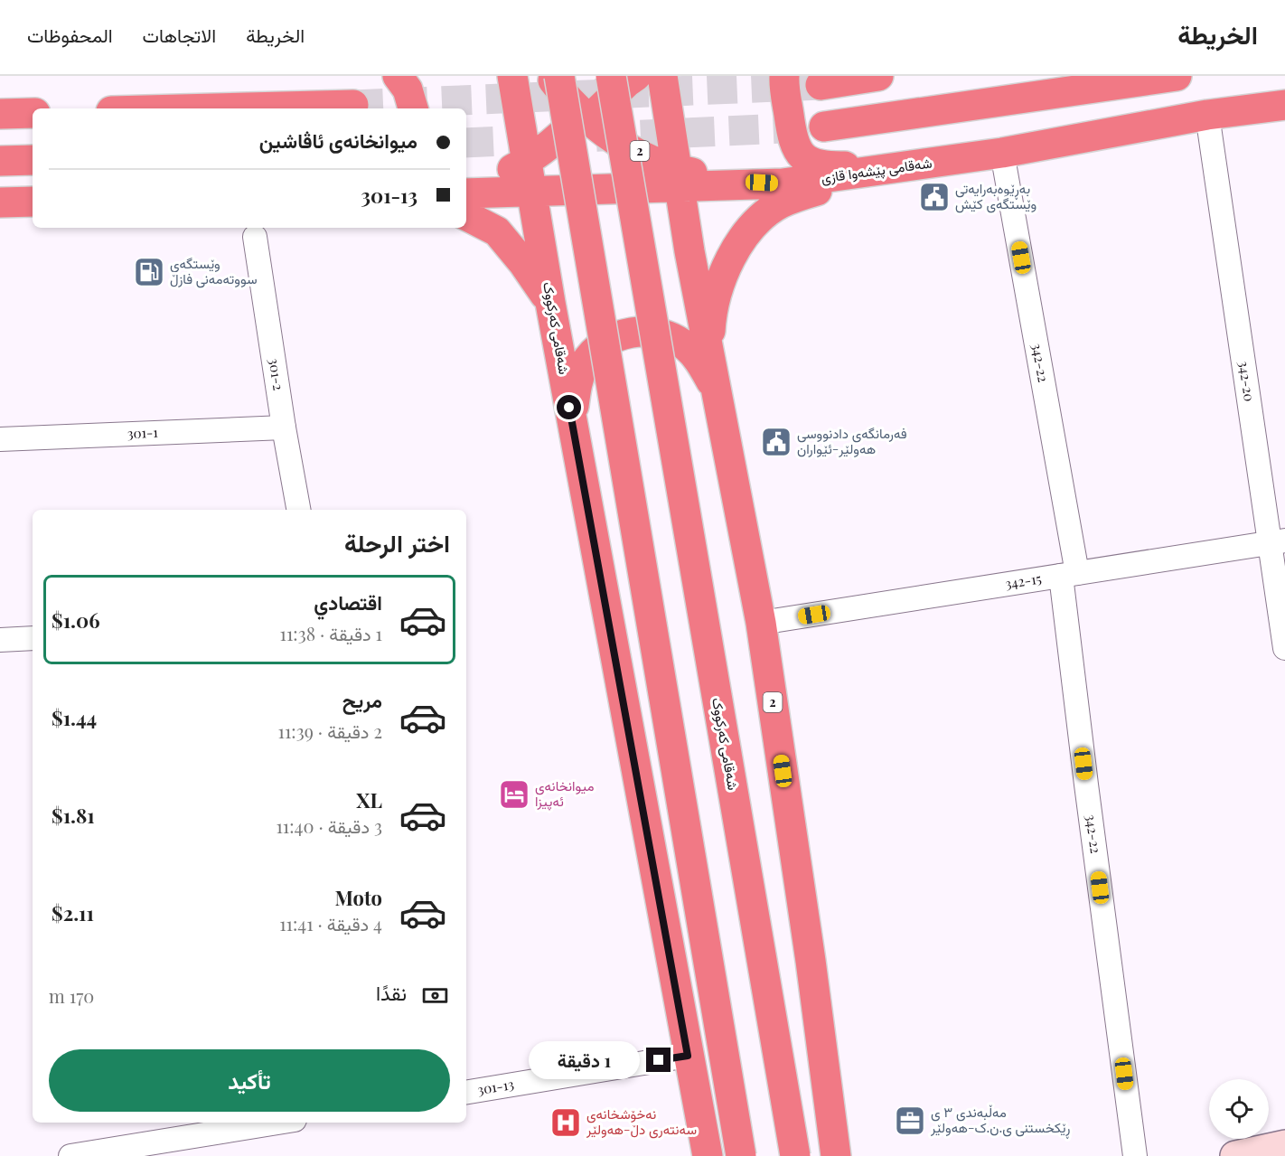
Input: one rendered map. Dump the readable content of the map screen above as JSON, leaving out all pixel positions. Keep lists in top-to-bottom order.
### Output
{
  "streets": {
    "highway": ["2", "شەقامی پێشەوا قازی", "شەقامی کەرکووک"],
    "street": [
      "342-22",
      "301-2",
      "342-20",
      "301-1",
      "342-15",
      "301-13"
    ]
  },
  "crossings": [
    ["2", "شەقامی پێشەوا قازی"],
    ["2", "342-15"],
    ["شەقامی پێشەوا قازی", "شەقامی کەرکووک"],
    ["شەقامی پێشەوا قازی", "342-22"],
    ["شەقامی پێشەوا قازی", "342-20"],
    ["شەقامی کەرکووک", "301-13"],
    ["342-22", "342-15"],
    ["301-2", "301-1"],
    ["342-20", "342-15"]
  ],
  "places": {
    "public building": ["بەڕێوەبەرایەتی وێستگەی کێش", "فه‌رمانگه‌ی دادنووسی هه‌ولێر-ئێواران"],
    "fuel station": ["وێستگەی سووتەمەنی فازڵ"],
    "hotel": ["میوانخانەی ئەپیزا"],
    "office": ["مەڵبەندی ٣ ی ڕێکخستنی ی.ن.ک-هەولێر"],
    "hospital": ["نەخۆشخانەی سەنتەری دڵ-هەولێر"]
  },
  "page": {
    "header": "الخريطة",
    "nav": ["الخريطة", "الاتجاهات", "المحفوظات"],
    "banner": ["میوانخانەی ئاڤاشین", "301-13"],
    "heading": "اختر الرحلة",
    "list": [
      {
        "name": "اقتصادي",
        "note": "1 دقيقة · 11:38",
        "value": "$1.06"
      },
      {
        "name": "مريح",
        "note": "2 دقيقة · 11:39",
        "value": "$1.44"
      },
      {
        "name": "XL",
        "note": "3 دقيقة · 11:40",
        "value": "$1.81"
      },
      {
        "name": "Moto",
        "note": "4 دقيقة · 11:41",
        "value": "$2.11"
      }
    ],
    "pay": ["نقدًا", "170 m"],
    "buttons": "تأكيد",
    "bubble": "1 دقيقة"
  }
}
